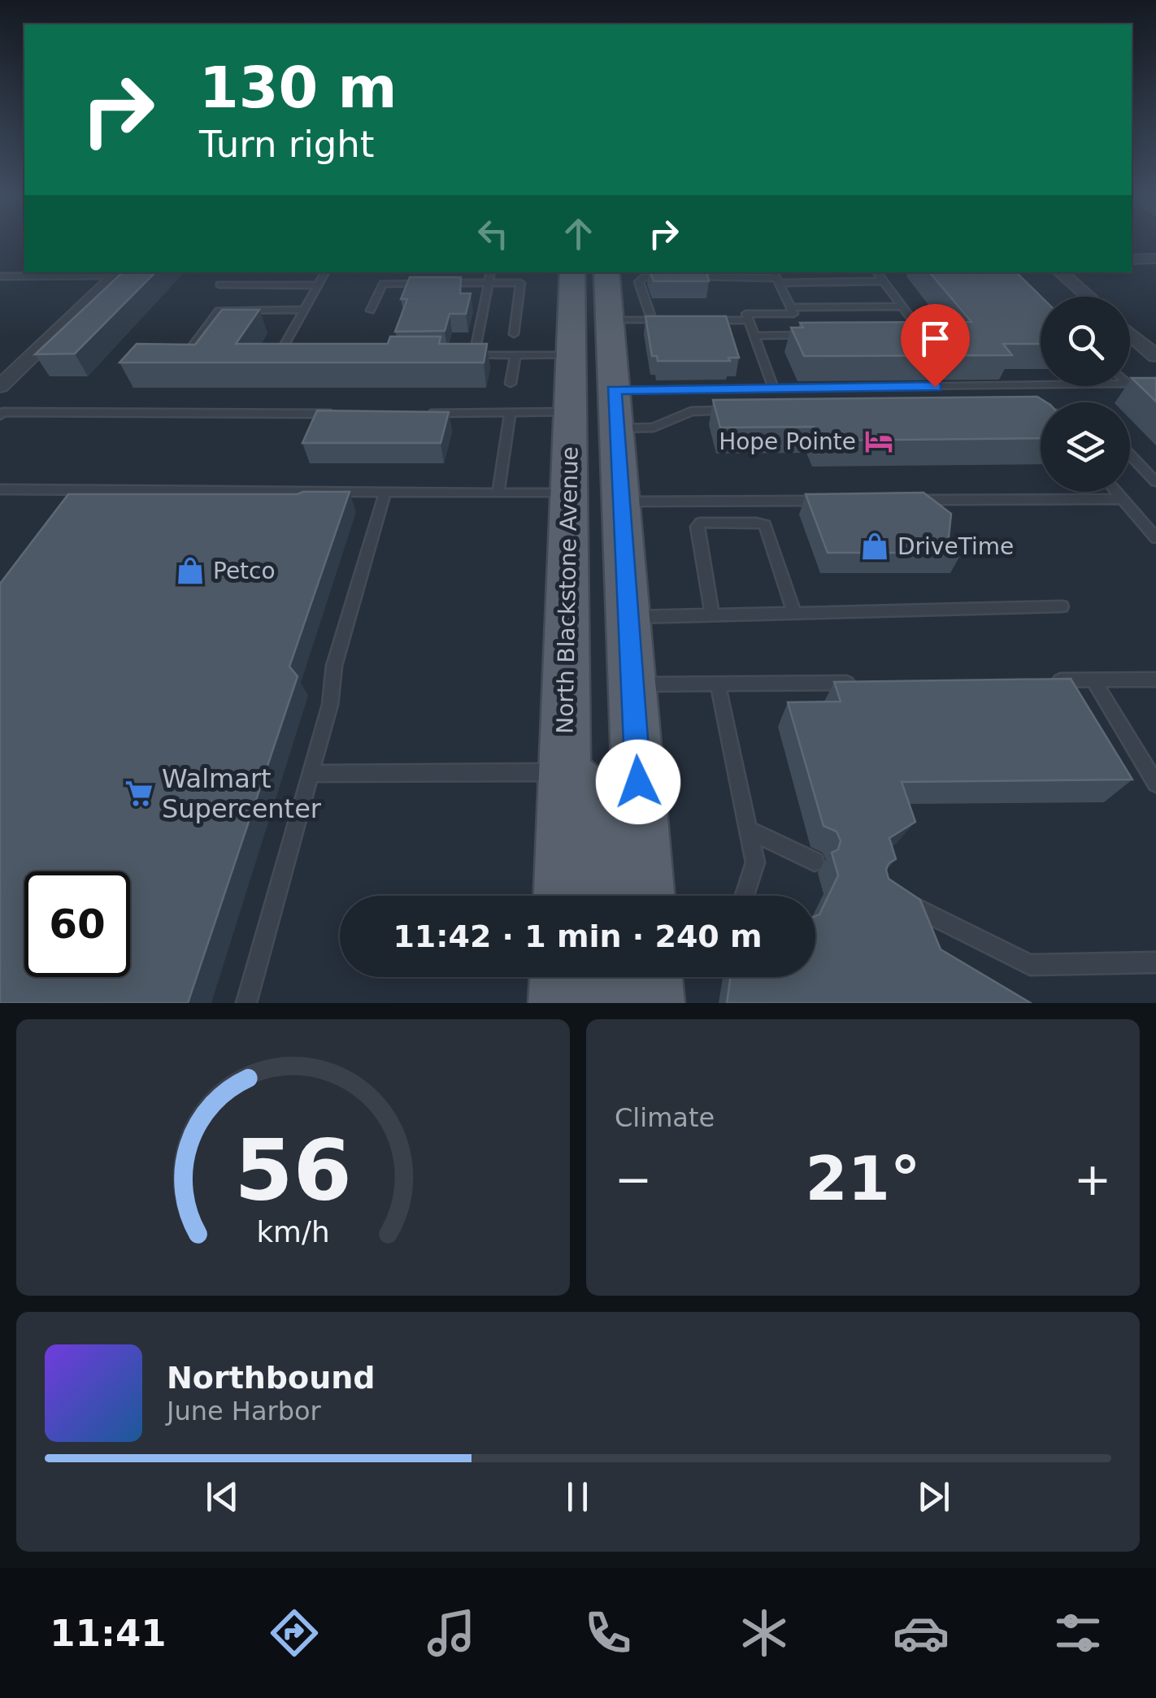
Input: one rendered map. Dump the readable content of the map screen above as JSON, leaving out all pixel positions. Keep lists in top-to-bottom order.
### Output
{
  "streets": {
    "main road": ["North Blackstone Avenue"]
  },
  "places": {
    "hotel": ["Hope Pointe"],
    "shop": ["DriveTime", "Petco"],
    "supermarket": ["Walmart Supercenter"]
  },
  "page": {
    "turn": ["130 m", "Turn right"],
    "limit": "60",
    "trip": "11:42 · 1 min · 240 m",
    "tile": "Climate",
    "heat": ["−", "21°", "+"],
    "song": ["Northbound", "June Harbor"],
    "tabs": "11:41",
    "gauge": ["56", "km/h"]
  }
}
